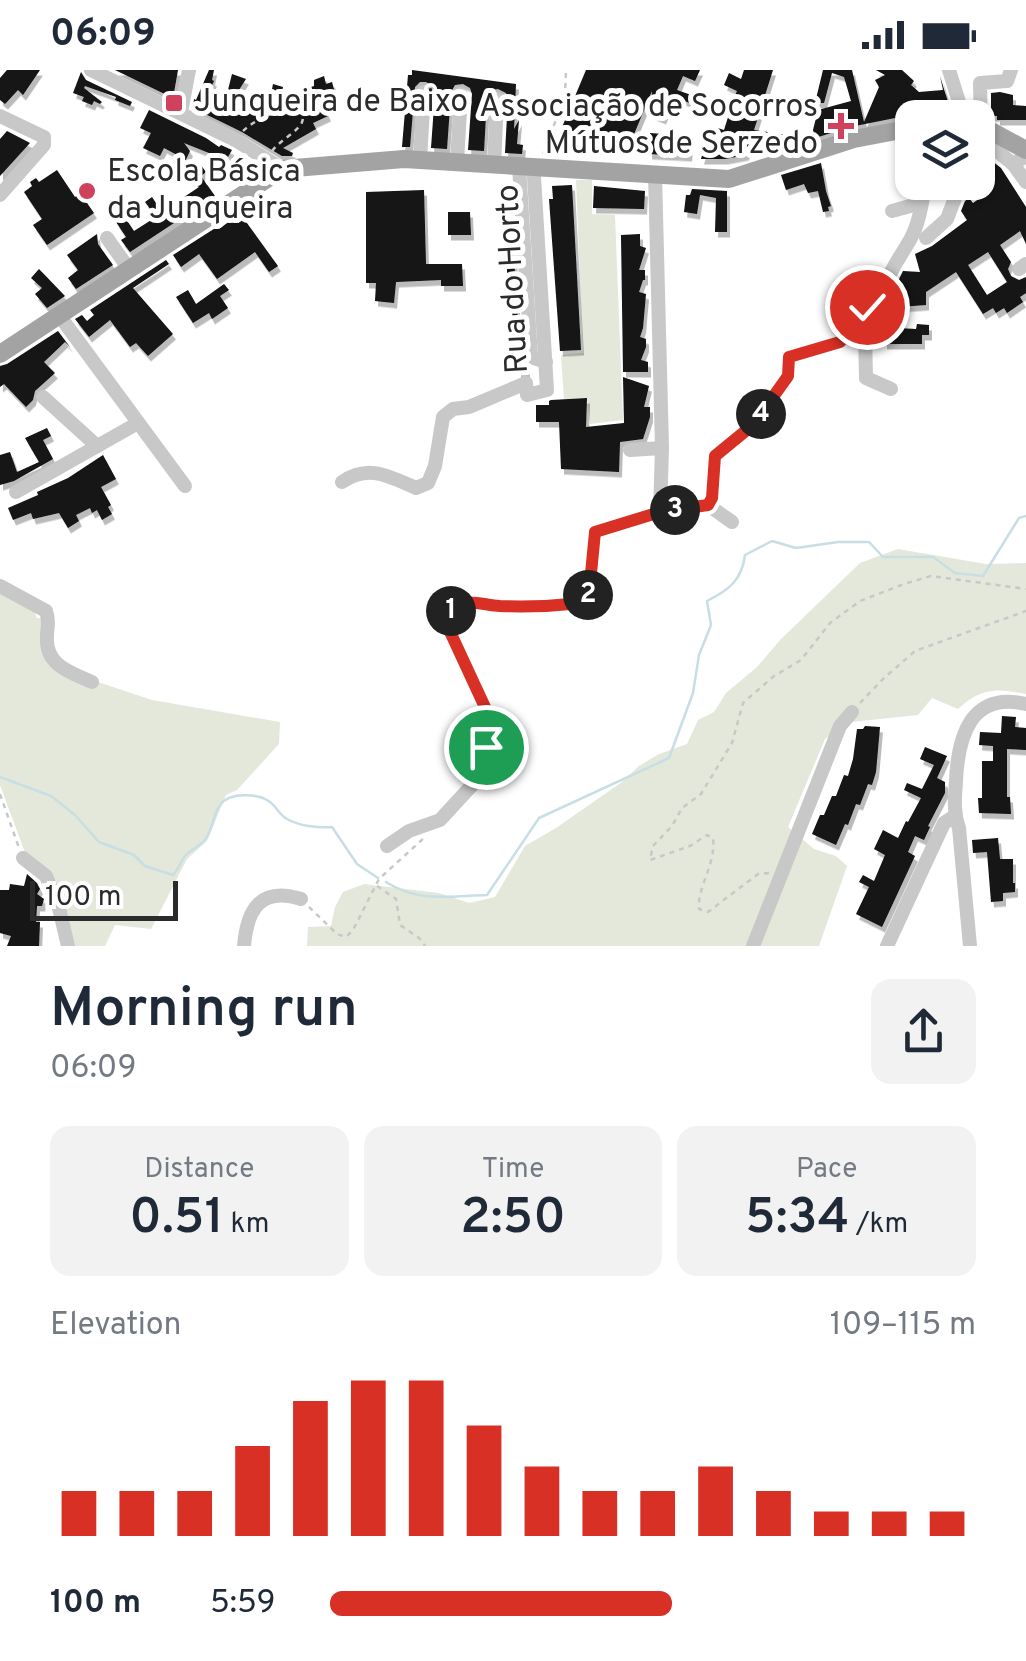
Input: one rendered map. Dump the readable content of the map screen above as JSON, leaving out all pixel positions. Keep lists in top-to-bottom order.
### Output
{
  "streets": {
    "street": ["Rua do Horto"]
  },
  "places": {
    "transit": ["Junqueira de Baixo"],
    "health": ["Associação de Socorros Mútuos de Serzedo"],
    "other": ["Escola Básica da Junqueira"]
  },
  "scale_bar": "100 m",
  "page": {
    "status": "06:09",
    "pins": [
      "4",
      "3",
      "2",
      "1"
    ],
    "scale": "100 m",
    "heading": ["Morning run", "06:09"],
    "stats": [
      ["Distance", "0.51 km"],
      ["Time", "2:50"],
      ["Pace", "5:34 /km"]
    ],
    "chart": ["Elevation", "109–115 m"],
    "list": [
      {
        "name": "100 m",
        "note": "5:59"
      }
    ]
  }
}
